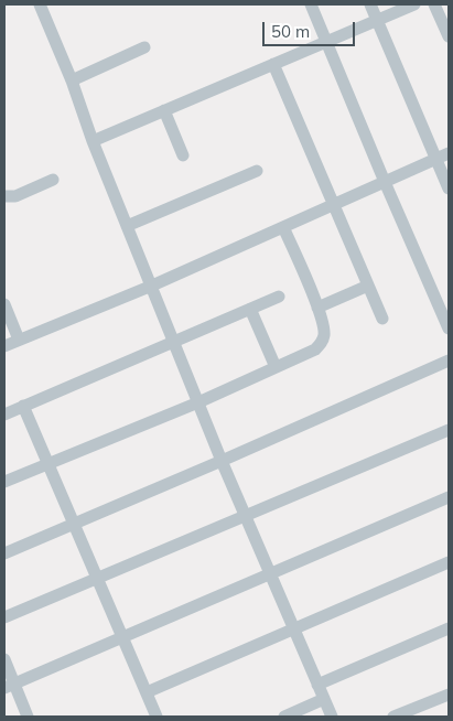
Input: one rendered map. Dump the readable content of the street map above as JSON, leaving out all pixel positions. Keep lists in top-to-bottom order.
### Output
{
  "scale_bar": "50 m"
}
